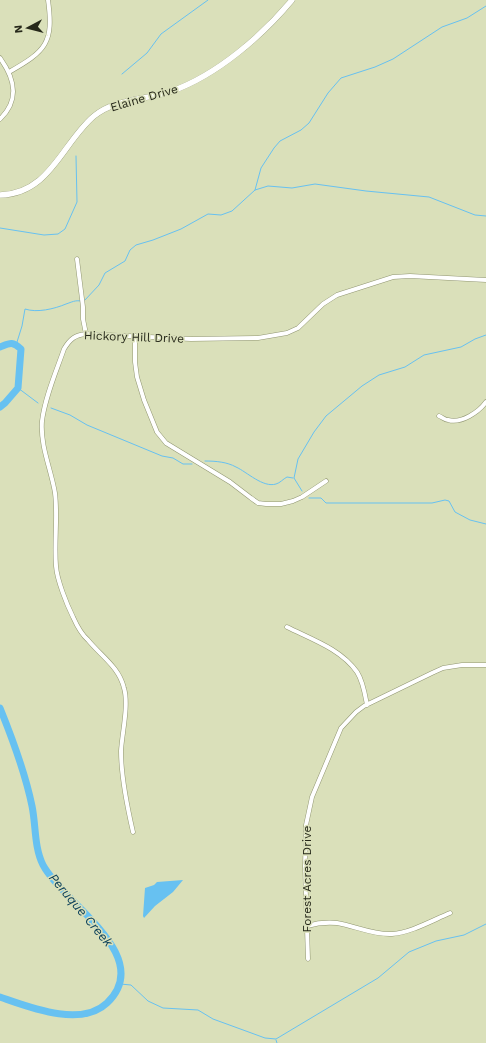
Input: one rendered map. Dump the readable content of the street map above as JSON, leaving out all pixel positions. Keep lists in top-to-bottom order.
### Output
{
  "streets": {
    "street": ["Elaine Drive", "Hickory Hill Drive", "Forest Acres Drive"]
  },
  "water": ["Peruque Creek"],
  "north": "left"
}
